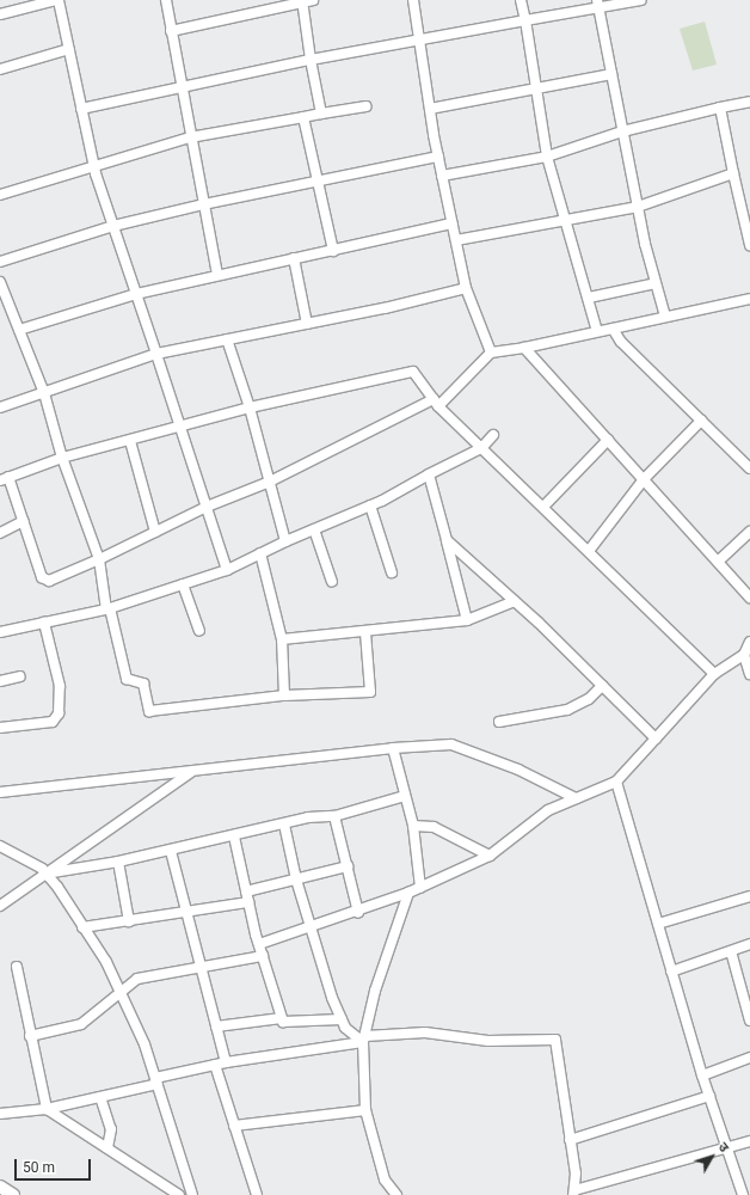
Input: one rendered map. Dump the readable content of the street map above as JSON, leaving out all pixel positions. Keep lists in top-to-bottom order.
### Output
{
  "scale_bar": "50 m",
  "north": "top right"
}
